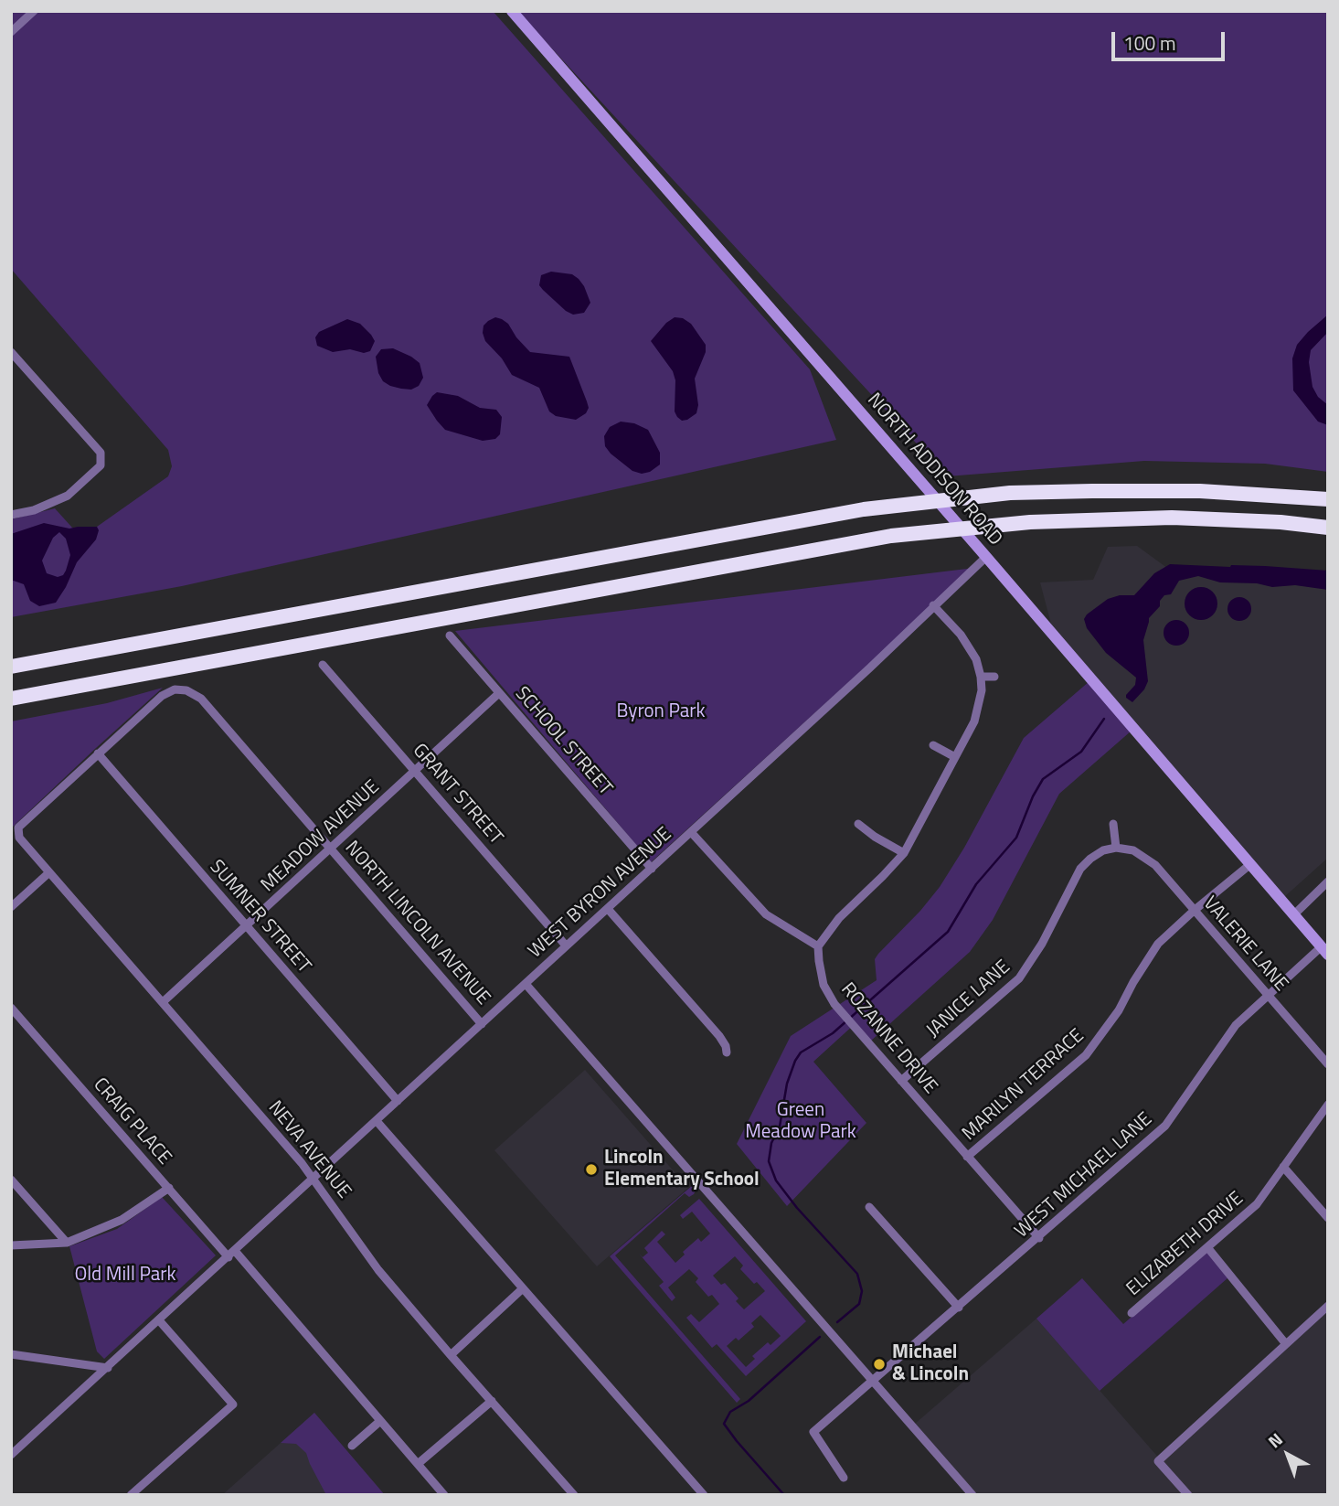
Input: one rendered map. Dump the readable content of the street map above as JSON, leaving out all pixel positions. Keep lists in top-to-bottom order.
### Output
{
  "streets": {
    "street": [
      "NORTH ADDISON ROAD",
      "SCHOOL STREET",
      "GRANT STREET",
      "MEADOW AVENUE",
      "WEST BYRON AVENUE",
      "SUMNER STREET",
      "NORTH LINCOLN AVENUE",
      "VALERIE LANE",
      "JANICE LANE",
      "ROZANNE DRIVE",
      "MARILYN TERRACE",
      "CRAIG PLACE",
      "NEVA AVENUE",
      "WEST MICHAEL LANE",
      "ELIZABETH DRIVE"
    ]
  },
  "crossings": [
    ["NORTH ADDISON ROAD", "WEST BYRON AVENUE"],
    ["NORTH ADDISON ROAD", "MARILYN TERRACE"],
    ["NORTH ADDISON ROAD", "WEST MICHAEL LANE"],
    ["SCHOOL STREET", "MEADOW AVENUE"],
    ["SCHOOL STREET", "WEST BYRON AVENUE"],
    ["GRANT STREET", "MEADOW AVENUE"],
    ["GRANT STREET", "WEST BYRON AVENUE"],
    ["MEADOW AVENUE", "SUMNER STREET"],
    ["MEADOW AVENUE", "NORTH LINCOLN AVENUE"],
    ["MEADOW AVENUE", "NEVA AVENUE"],
    ["WEST BYRON AVENUE", "SUMNER STREET"],
    ["WEST BYRON AVENUE", "NORTH LINCOLN AVENUE"],
    ["WEST BYRON AVENUE", "CRAIG PLACE"],
    ["WEST BYRON AVENUE", "NEVA AVENUE"],
    ["SUMNER STREET", "NORTH LINCOLN AVENUE"],
    ["SUMNER STREET", "NEVA AVENUE"],
    ["NORTH LINCOLN AVENUE", "NEVA AVENUE"],
    ["VALERIE LANE", "JANICE LANE"],
    ["VALERIE LANE", "MARILYN TERRACE"],
    ["VALERIE LANE", "WEST MICHAEL LANE"],
    ["JANICE LANE", "ROZANNE DRIVE"],
    ["ROZANNE DRIVE", "MARILYN TERRACE"],
    ["ROZANNE DRIVE", "WEST MICHAEL LANE"]
  ],
  "parks": ["Byron Park", "Green Meadow Park", "Old Mill Park"],
  "places": ["Lincoln Elementary School", "Michael & Lincoln"],
  "scale_bar": "100 m",
  "north": "top left"
}
